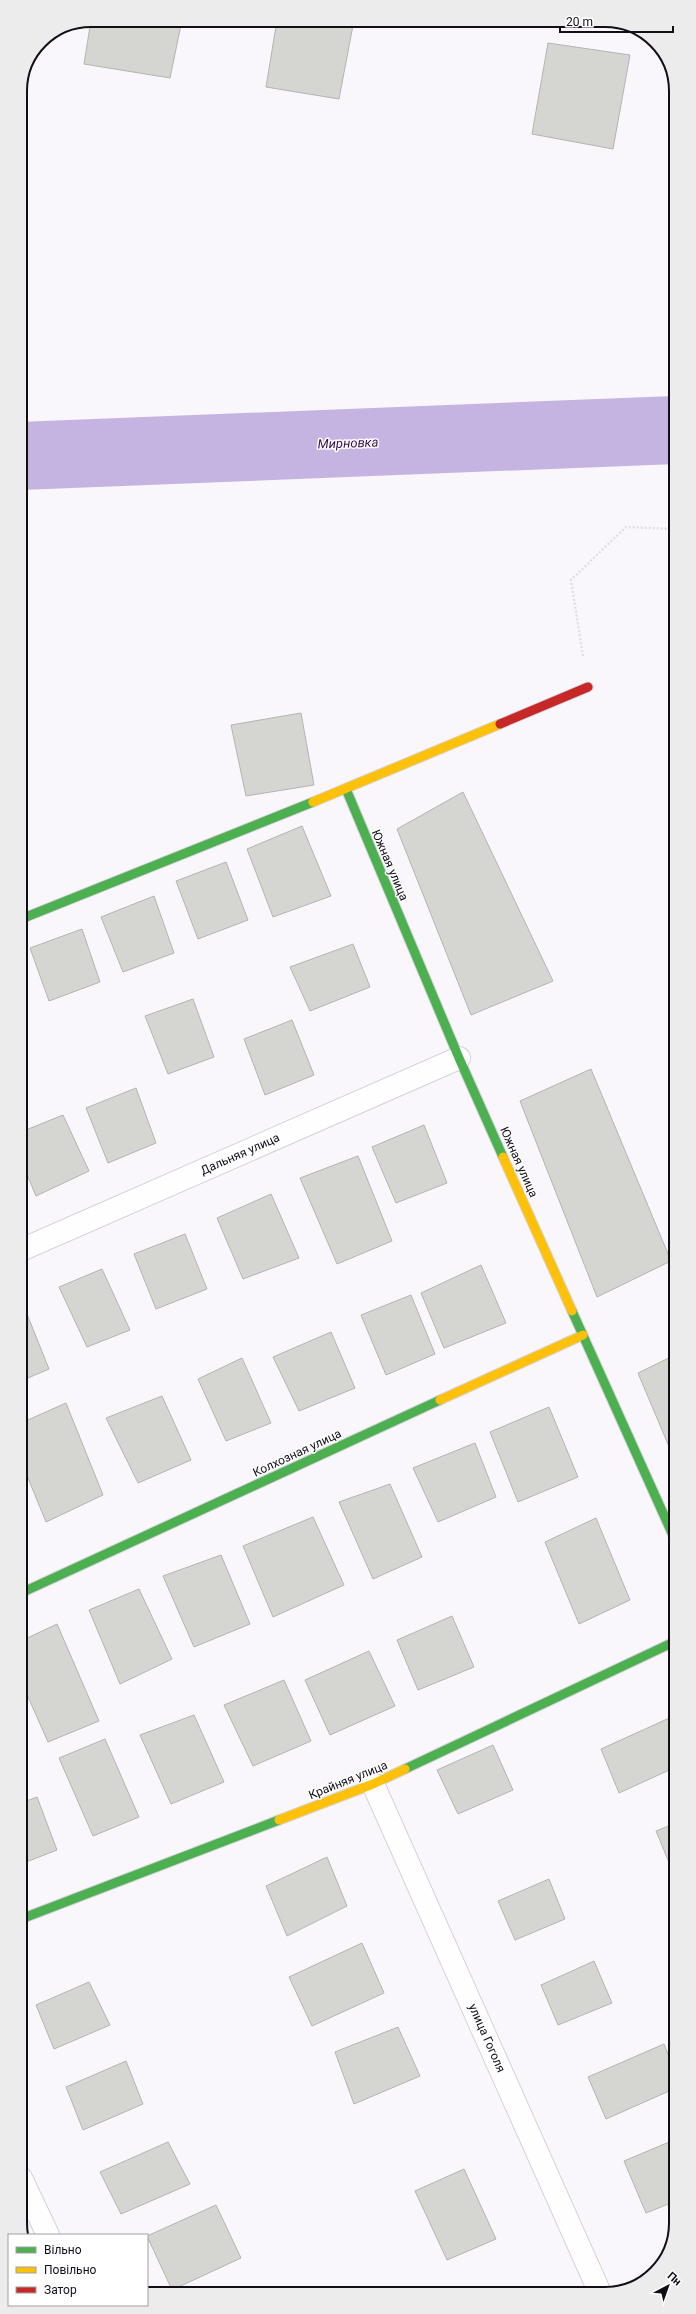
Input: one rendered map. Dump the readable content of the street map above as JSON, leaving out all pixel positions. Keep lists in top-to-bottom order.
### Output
{
  "streets": {
    "street": [
      "Южная улица",
      "Дальняя улица",
      "Колхозная улица",
      "Крайняя улица",
      "улица Гоголя"
    ]
  },
  "crossings": [
    ["Южная улица", "Дальняя улица"],
    ["Южная улица", "Колхозная улица"],
    ["Крайняя улица", "улица Гоголя"]
  ],
  "water": ["Мирновка"],
  "legend": ["Вільно", "Повільно", "Затор"],
  "scale_bar": "20 m",
  "north": "top right"
}
